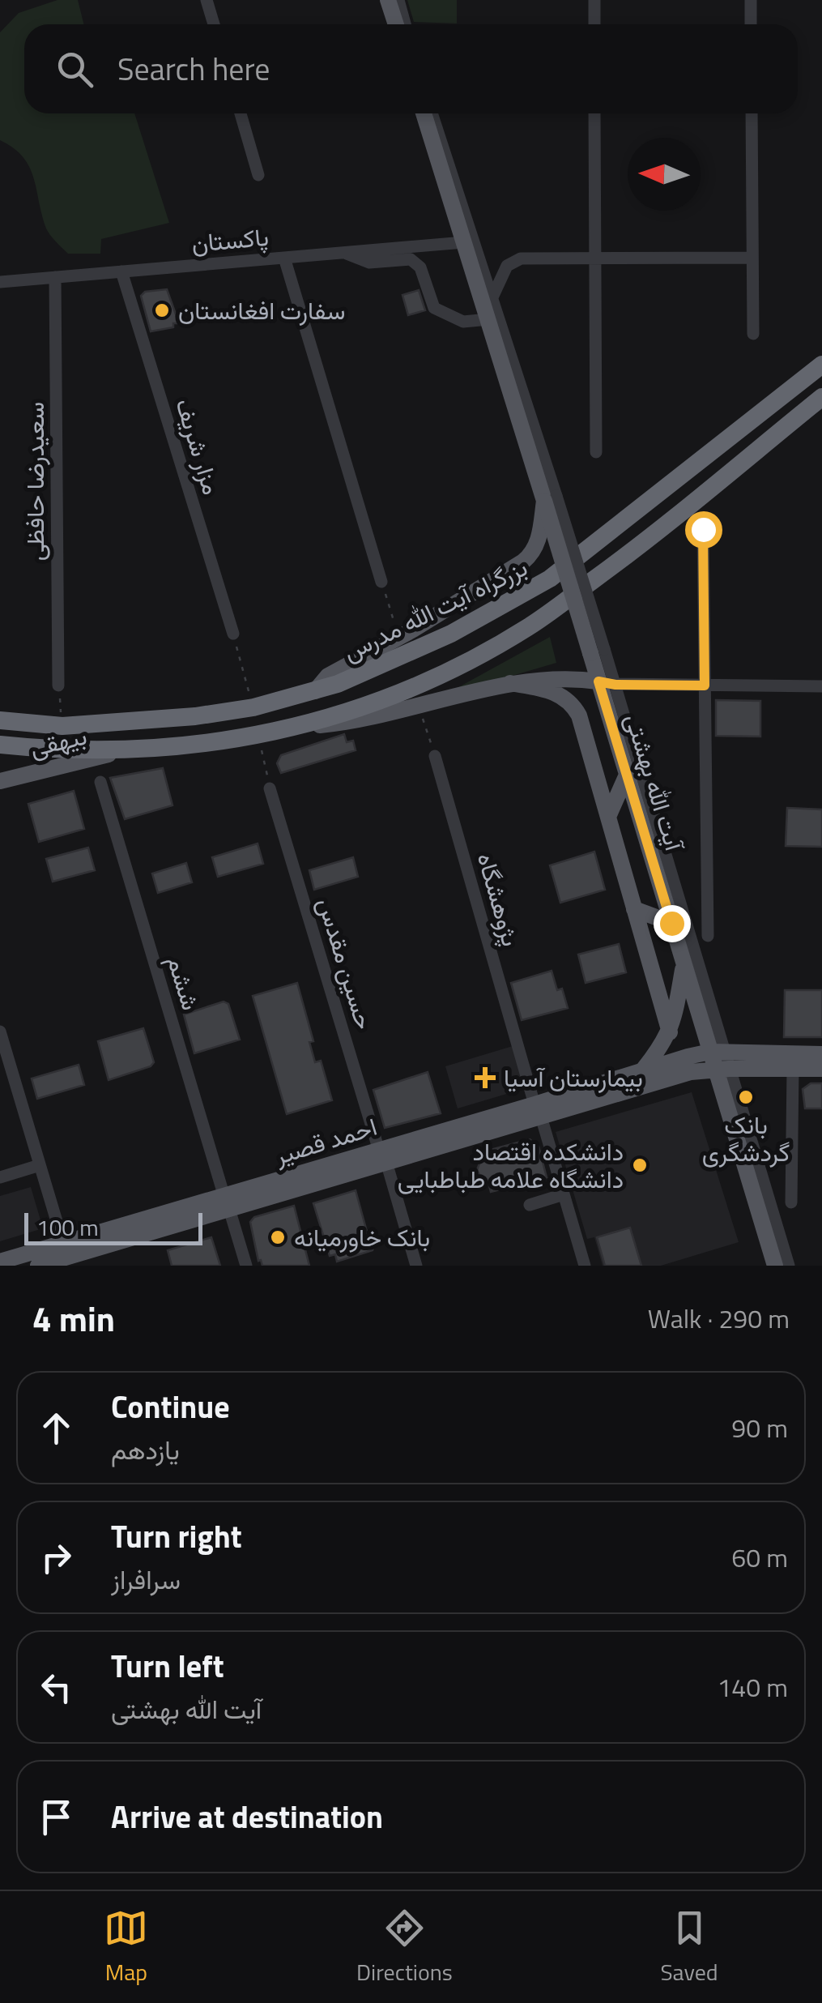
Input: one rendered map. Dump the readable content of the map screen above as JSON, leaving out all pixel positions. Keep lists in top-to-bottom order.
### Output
{
  "streets": {
    "highway": ["بزرگراه آیت الله مدرس"],
    "main road": ["بیهقی", "آیت الله بهشتی", "احمد قصیر"],
    "street": [
      "پاکستان",
      "مزار شریف",
      "سعیدرضا حافظی",
      "پژوهشگاه",
      "حسین مقدس",
      "ششم"
    ]
  },
  "crossings": [
    ["پاکستان", "مزار شریف"],
    ["پاکستان", "سعیدرضا حافظی"],
    ["پاکستان", "آیت الله بهشتی"],
    ["آیت الله بهشتی", "احمد قصیر"],
    ["پژوهشگاه", "احمد قصیر"],
    ["حسین مقدس", "احمد قصیر"],
    ["ششم", "احمد قصیر"]
  ],
  "places": {
    "other": [
      "سفارت افغانستان",
      "بانک گردشگری",
      "دانشکده اقتصاد دانشگاه علامه طباطبایی",
      "بانک خاورمیانه"
    ],
    "health": ["بیمارستان آسیا"]
  },
  "scale_bar": "100 m",
  "north": "left",
  "page": {
    "search": "Search here",
    "scale": "100 m",
    "heading": ["4 min", "Walk · 290 m"],
    "list": [
      ["Continue", "یازدهم", "90 m"],
      ["Turn right", "سرافراز", "60 m"],
      ["Turn left", "آیت الله بهشتی", "140 m"],
      "Arrive at destination"
    ],
    "nav": ["Map", "Directions", "Saved"]
  }
}
